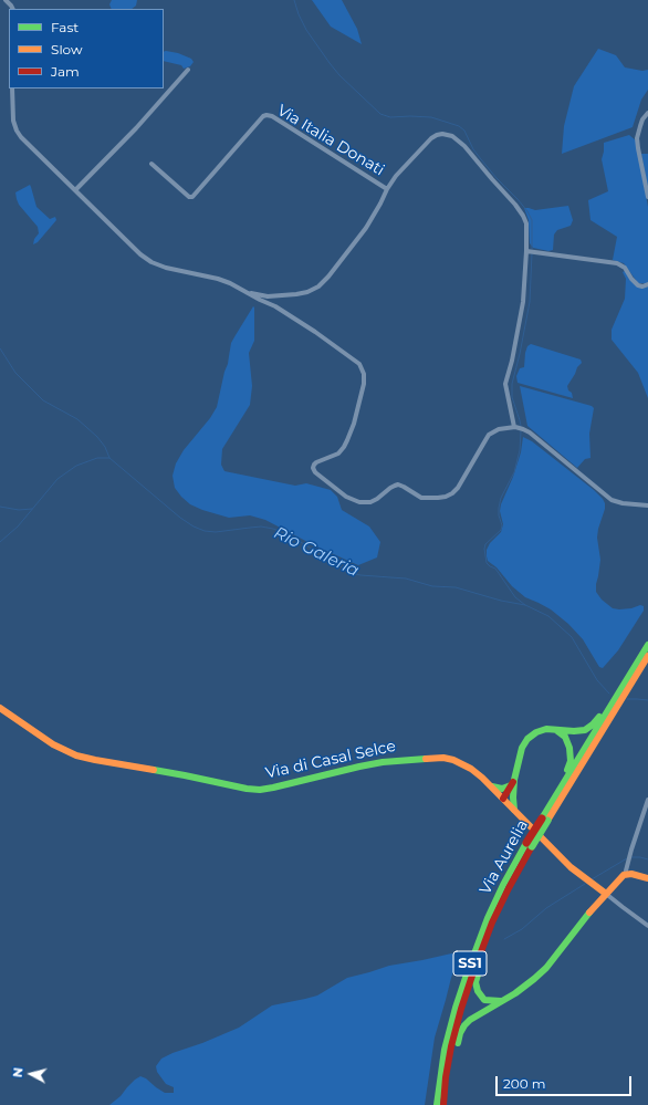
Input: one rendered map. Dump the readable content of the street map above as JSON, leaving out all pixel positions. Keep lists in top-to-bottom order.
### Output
{
  "streets": {
    "main road": ["Via di Casal Selce", "Via Aurelia", "SS1"],
    "street": ["Via Italia Donati"]
  },
  "water": ["Rio Galeria"],
  "legend": ["Fast", "Slow", "Jam"],
  "scale_bar": "200 m",
  "north": "left"
}
